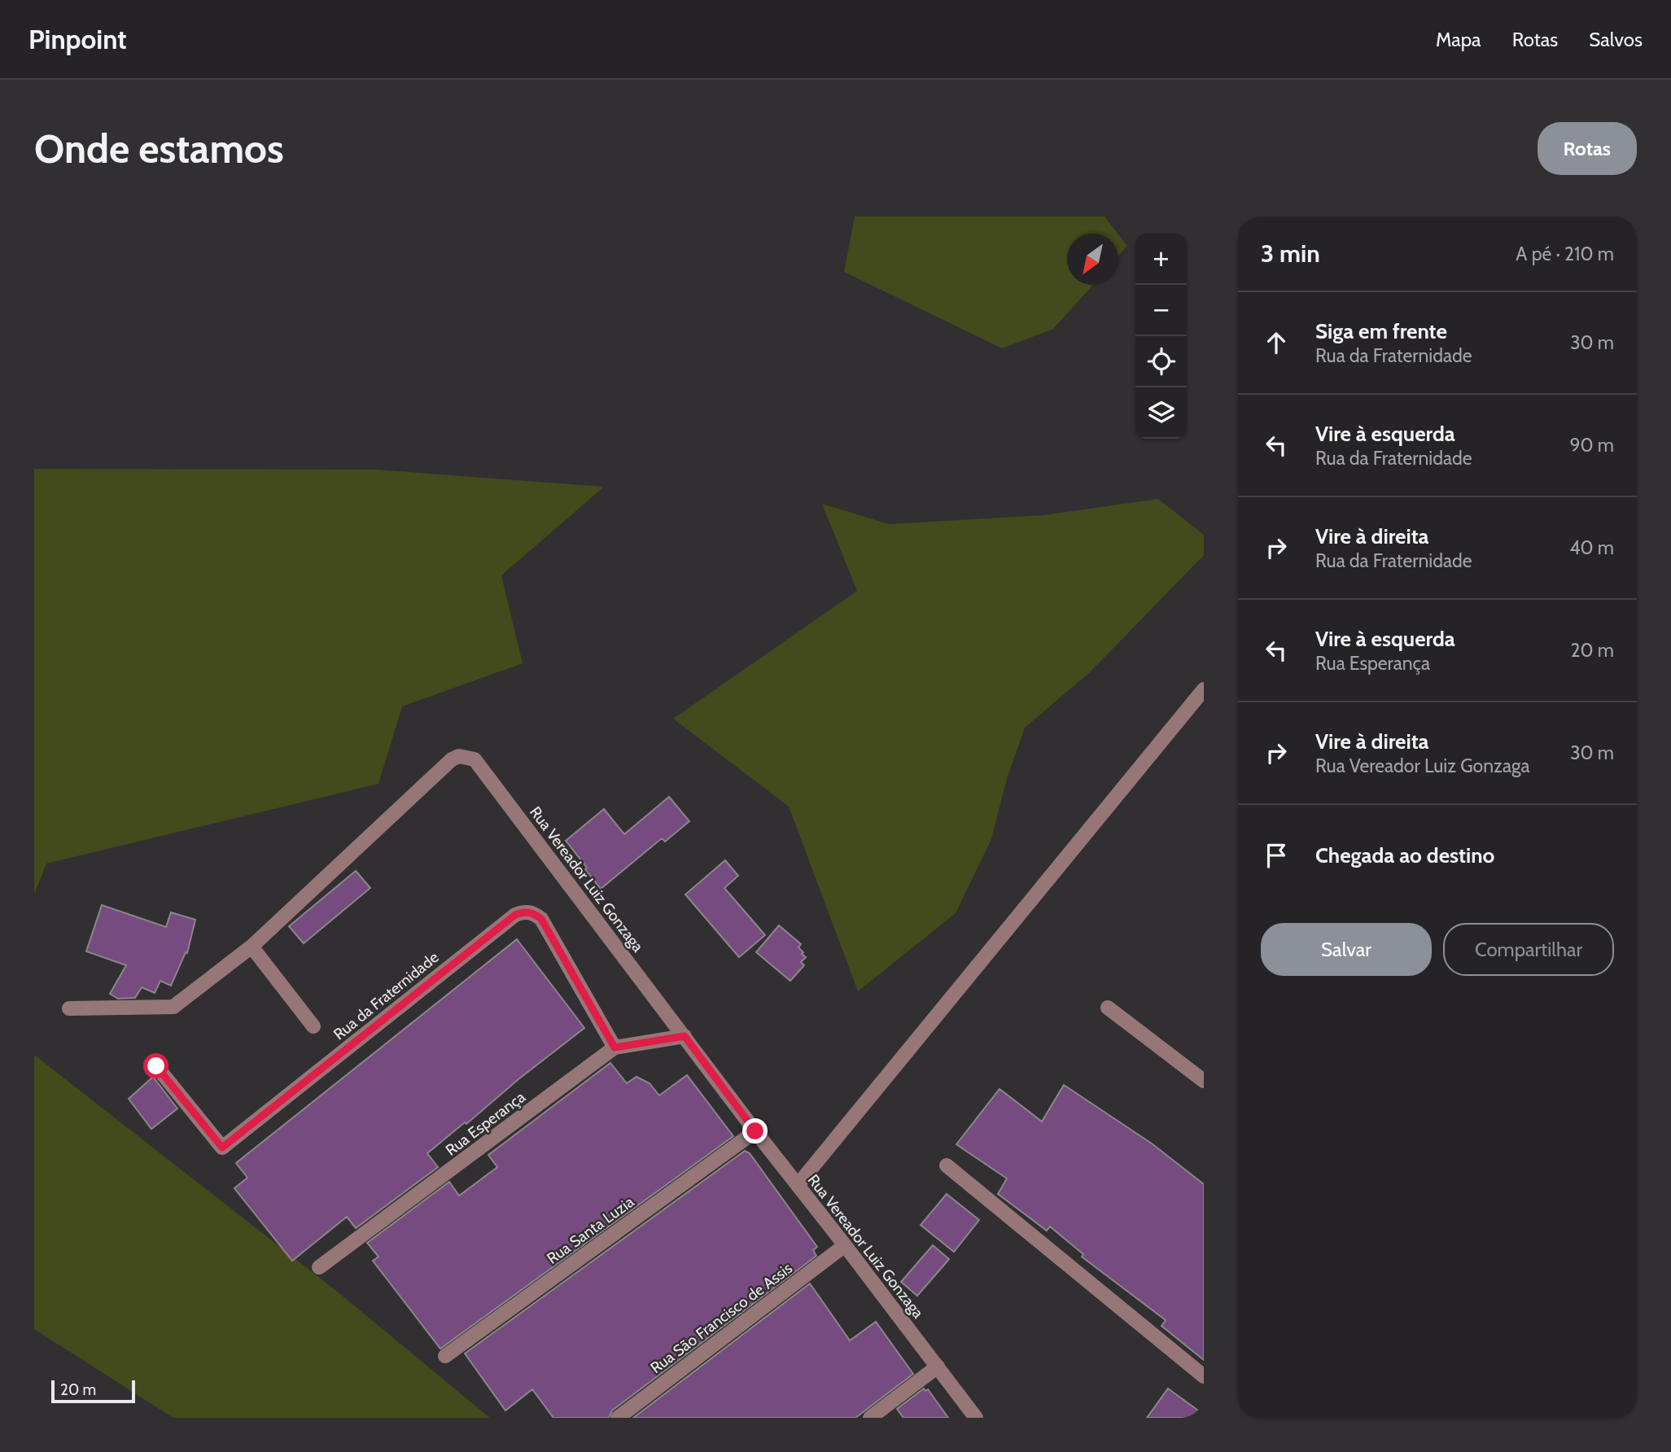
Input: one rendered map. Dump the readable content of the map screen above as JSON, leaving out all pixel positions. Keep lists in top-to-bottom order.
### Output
{
  "streets": {
    "street": [
      "Rua Vereador Luiz Gonzaga",
      "Rua da Fraternidade",
      "Rua Esperança",
      "Rua Santa Luzia",
      "Rua São Francisco de Assis"
    ]
  },
  "crossings": [
    ["Rua Vereador Luiz Gonzaga", "Rua Esperança"],
    ["Rua Vereador Luiz Gonzaga", "Rua Santa Luzia"],
    ["Rua Vereador Luiz Gonzaga", "Rua São Francisco de Assis"],
    ["Rua da Fraternidade", "Rua Esperança"]
  ],
  "scale_bar": "20 m",
  "north": "bottom left",
  "page": {
    "header": "Pinpoint",
    "nav": ["Mapa", "Rotas", "Salvos"],
    "buttons": [
      "Rotas",
      ["Salvar", "Compartilhar"]
    ],
    "title": "Onde estamos",
    "heading": ["3 min", "A pé · 210 m"],
    "map_buttons": ["+", "−"],
    "list": [
      ["Siga em frente", "Rua da Fraternidade", "30 m"],
      ["Vire à esquerda", "Rua da Fraternidade", "90 m"],
      ["Vire à direita", "Rua da Fraternidade", "40 m"],
      ["Vire à esquerda", "Rua Esperança", "20 m"],
      ["Vire à direita", "Rua Vereador Luiz Gonzaga", "30 m"],
      "Chegada ao destino"
    ],
    "scale": "20 m"
  }
}
